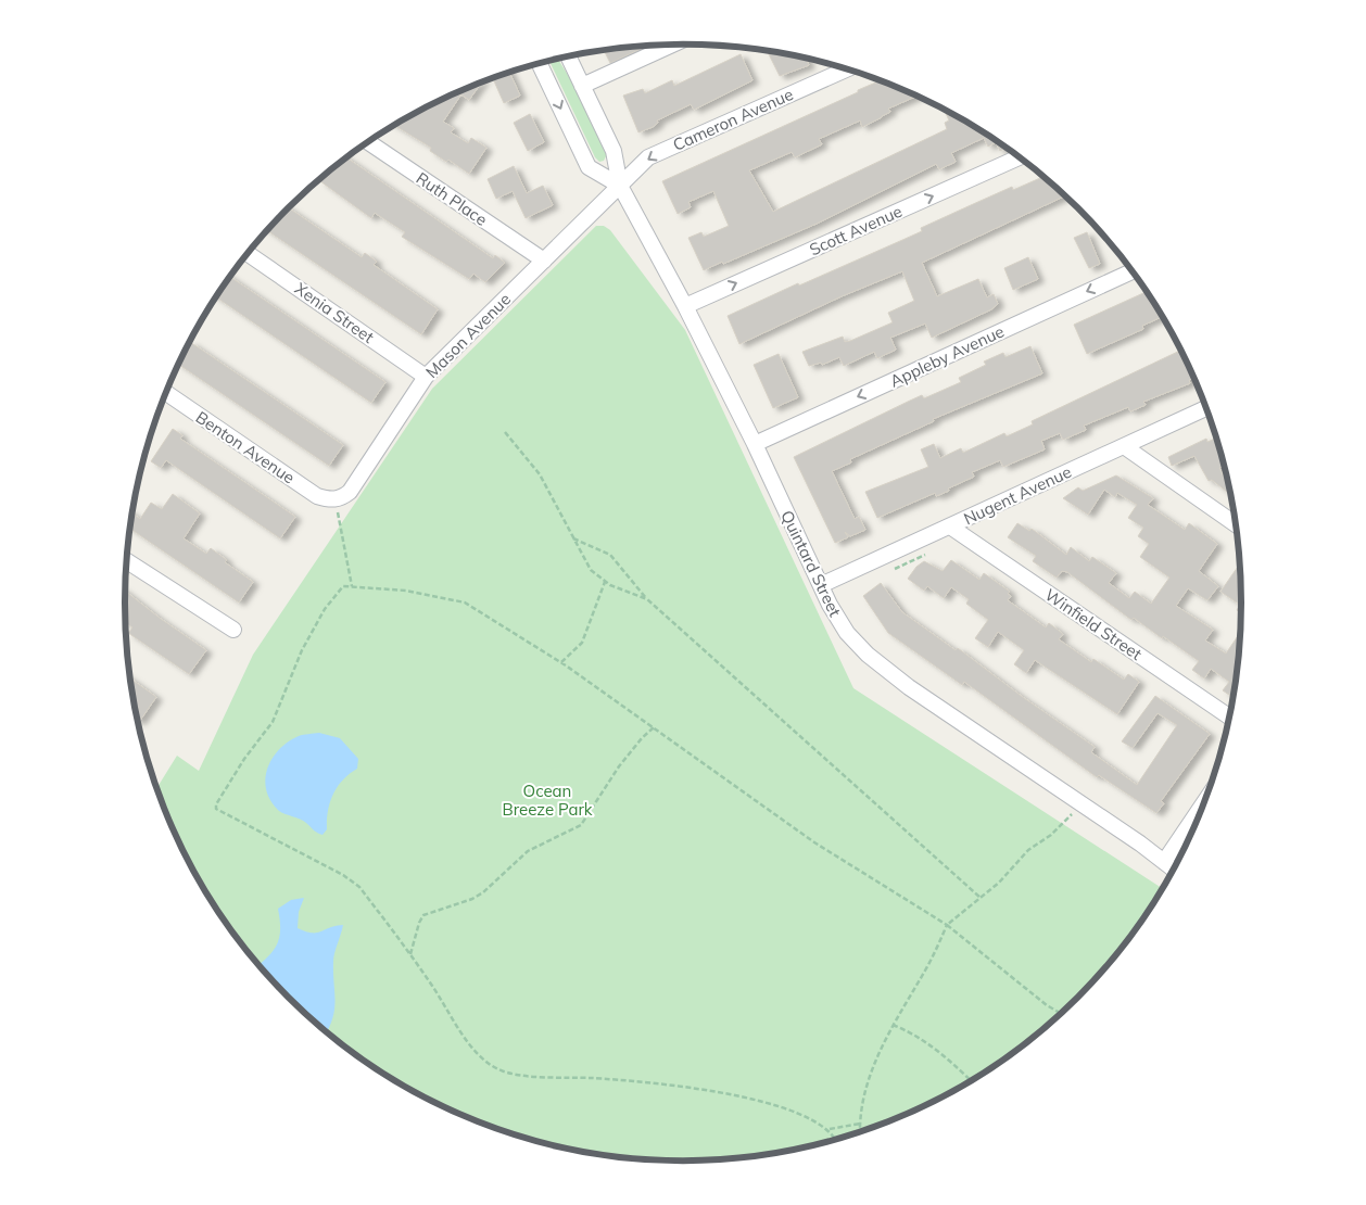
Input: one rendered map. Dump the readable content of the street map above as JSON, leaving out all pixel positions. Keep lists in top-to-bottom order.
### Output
{
  "streets": {
    "street": [
      "Cameron Avenue",
      "Ruth Place",
      "Scott Avenue",
      "Xenia Street",
      "Mason Avenue",
      "Appleby Avenue",
      "Benton Avenue",
      "Nugent Avenue",
      "Quintard Street",
      "Winfield Street"
    ]
  },
  "crossings": [
    ["Cameron Avenue", "Mason Avenue"],
    ["Cameron Avenue", "Quintard Street"],
    ["Ruth Place", "Mason Avenue"],
    ["Scott Avenue", "Quintard Street"],
    ["Xenia Street", "Mason Avenue"],
    ["Mason Avenue", "Benton Avenue"],
    ["Mason Avenue", "Quintard Street"],
    ["Appleby Avenue", "Quintard Street"],
    ["Nugent Avenue", "Quintard Street"],
    ["Nugent Avenue", "Winfield Street"]
  ],
  "one_way": ["Scott Avenue", "Appleby Avenue"],
  "parks": ["Ocean Breeze Park"]
}
